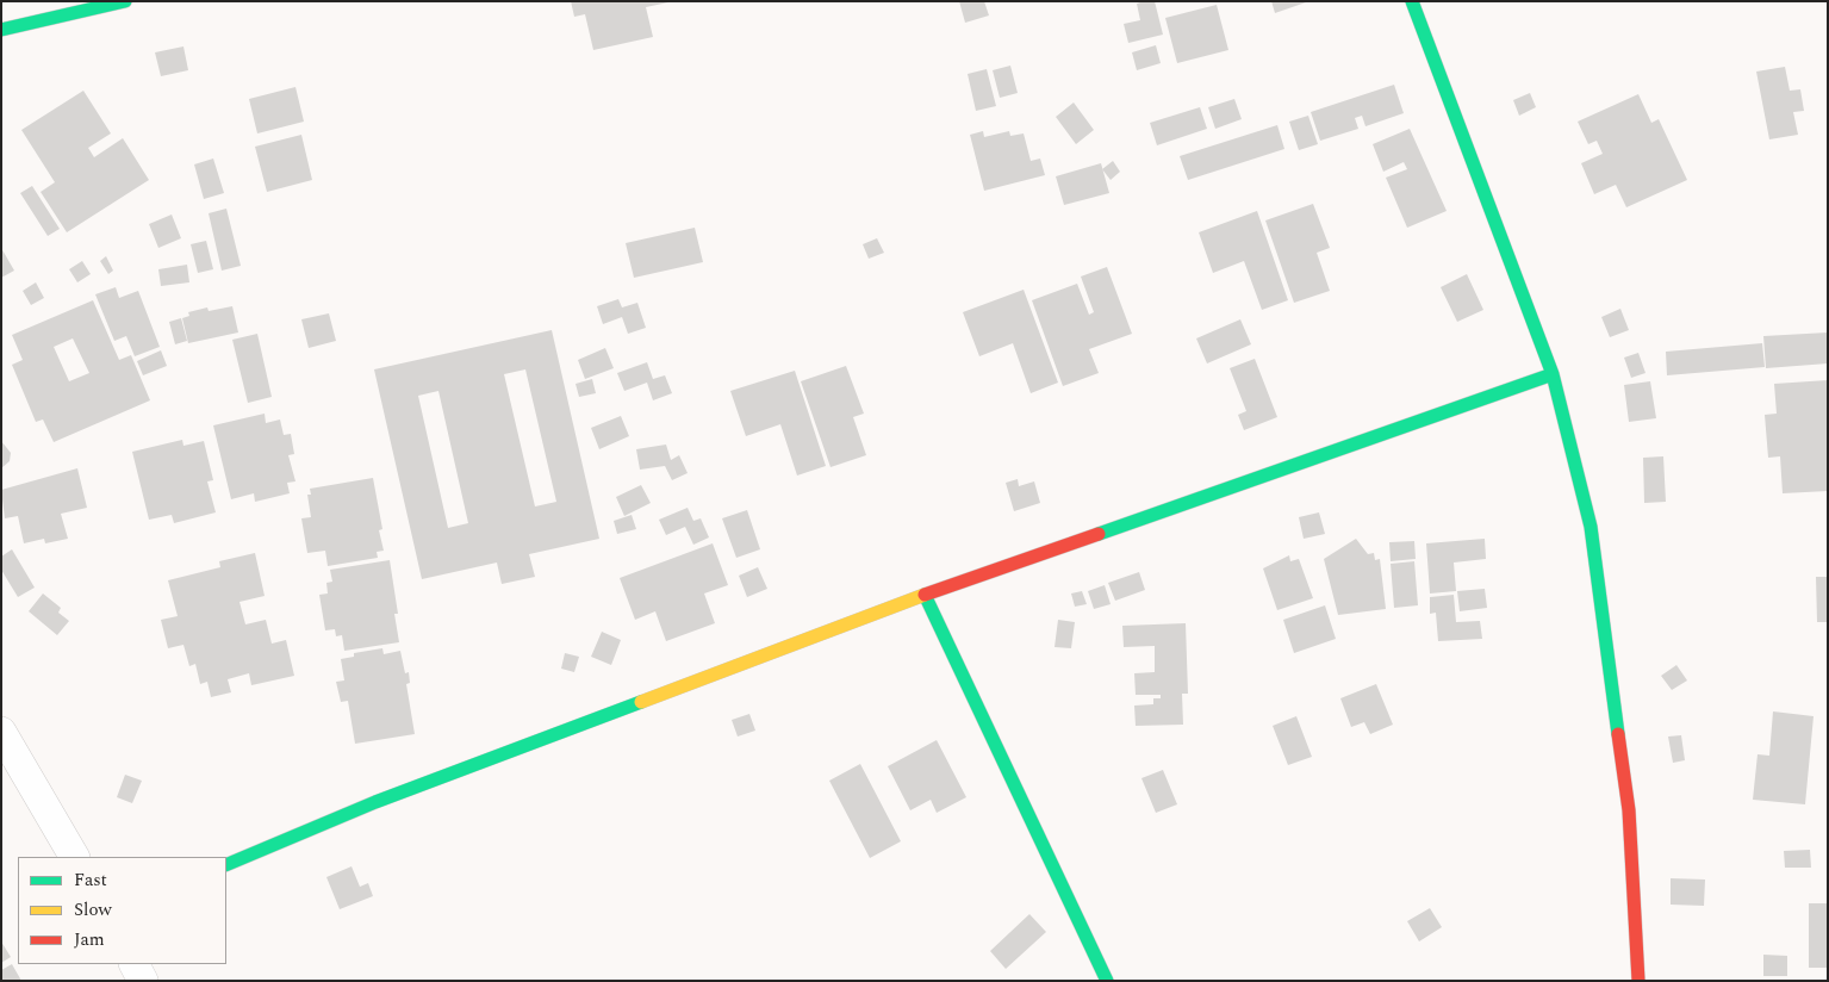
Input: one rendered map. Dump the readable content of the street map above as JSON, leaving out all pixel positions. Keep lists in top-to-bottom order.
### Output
{
  "legend": ["Fast", "Slow", "Jam"]
}
